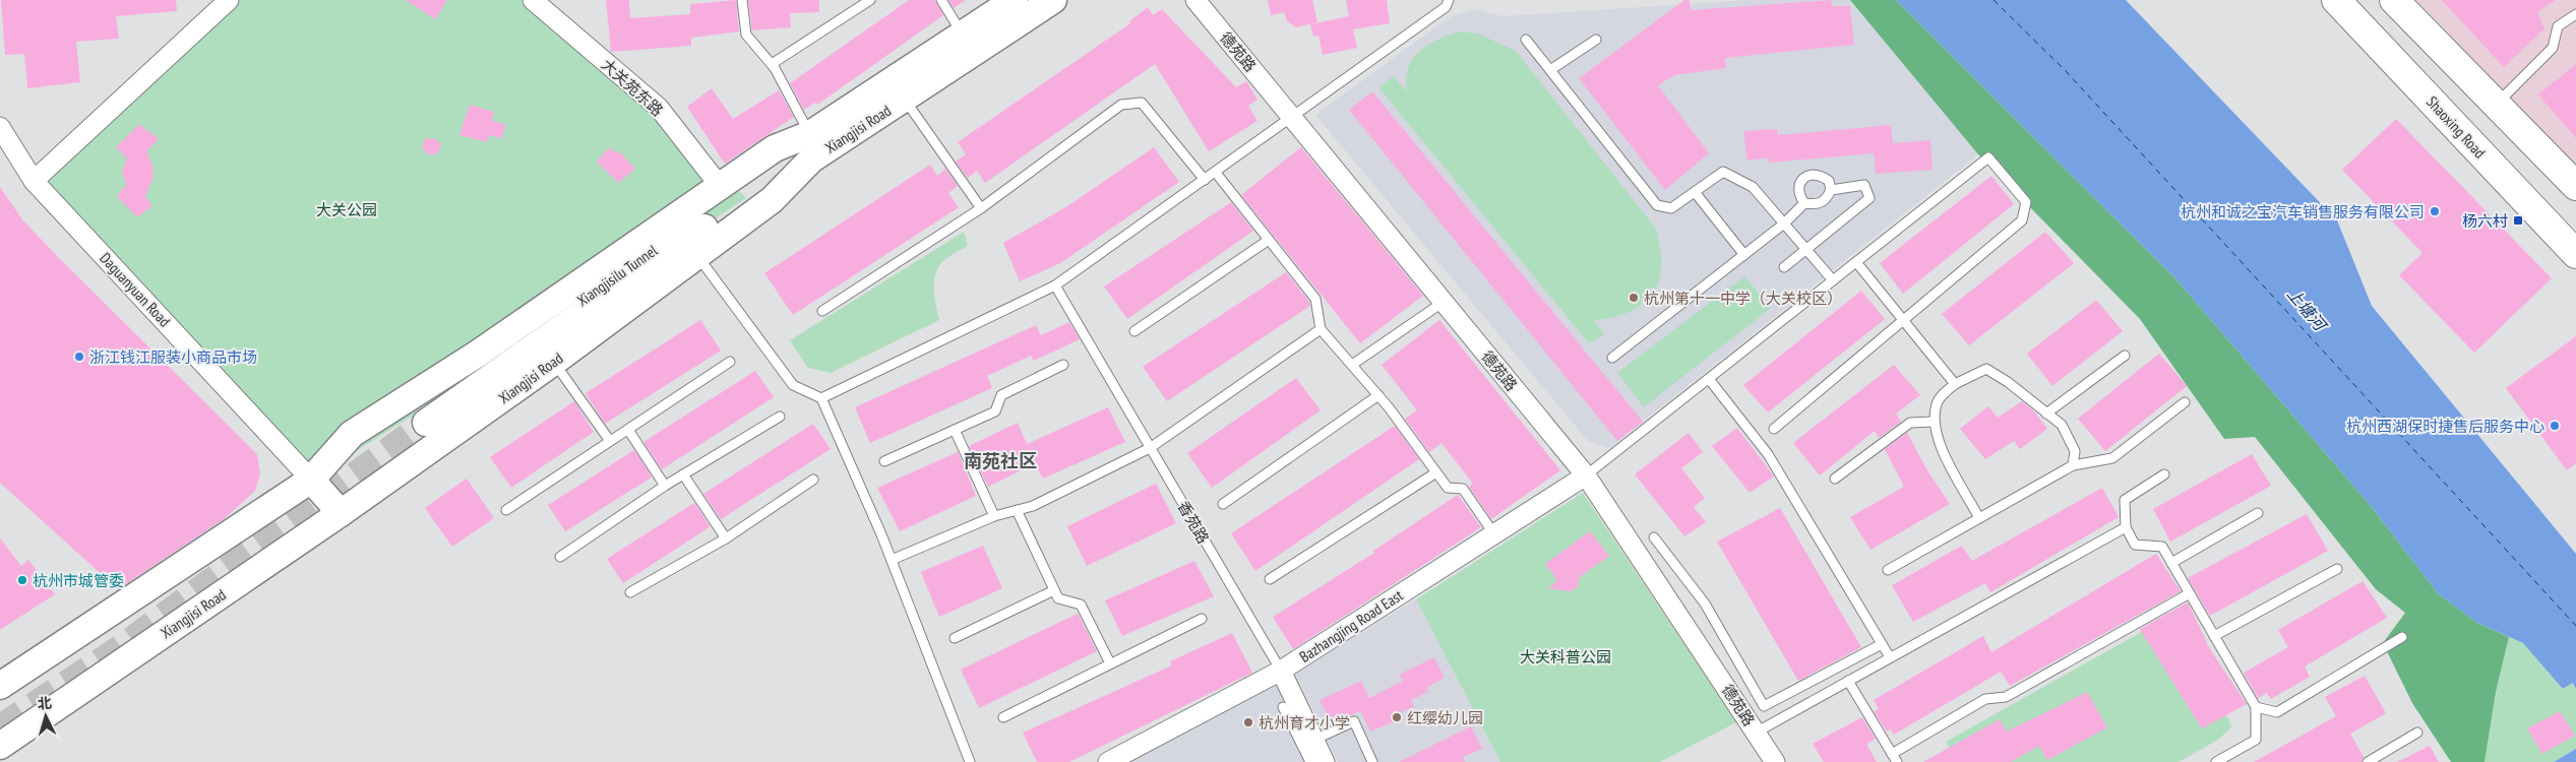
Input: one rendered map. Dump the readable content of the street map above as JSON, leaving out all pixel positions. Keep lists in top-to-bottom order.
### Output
{
  "streets": {
    "main road": [
      "Shaoxing Road",
      "Xiangjisi Road",
      "Xiangjisilu Tunnel",
      "Daguanyuan Road"
    ],
    "street": [
      "德苑路",
      "大关苑东路",
      "香苑路",
      "Bazhangjing Road East"
    ]
  },
  "crossings": [
    ["德苑路", "Bazhangjing Road East"],
    ["大关苑东路", "Xiangjisi Road"],
    ["Xiangjisi Road", "Xiangjisilu Tunnel"],
    ["Xiangjisi Road", "Daguanyuan Road"],
    ["香苑路", "Bazhangjing Road East"]
  ],
  "districts": ["南苑社区"],
  "water": ["上塘河"],
  "parks": ["大关公园", "大关科普公园"],
  "places": {
    "other": [
      "杭州和诚之宝汽车销售服务有限公司",
      "杭州第十一中学（大关校区）",
      "浙江钱江服装小商品市场",
      "杭州西湖保时捷售后服务中心",
      "杭州市城管委",
      "红缨幼儿园",
      "杭州育才小学"
    ],
    "transit": ["杨六村"]
  },
  "north": "top"
}
